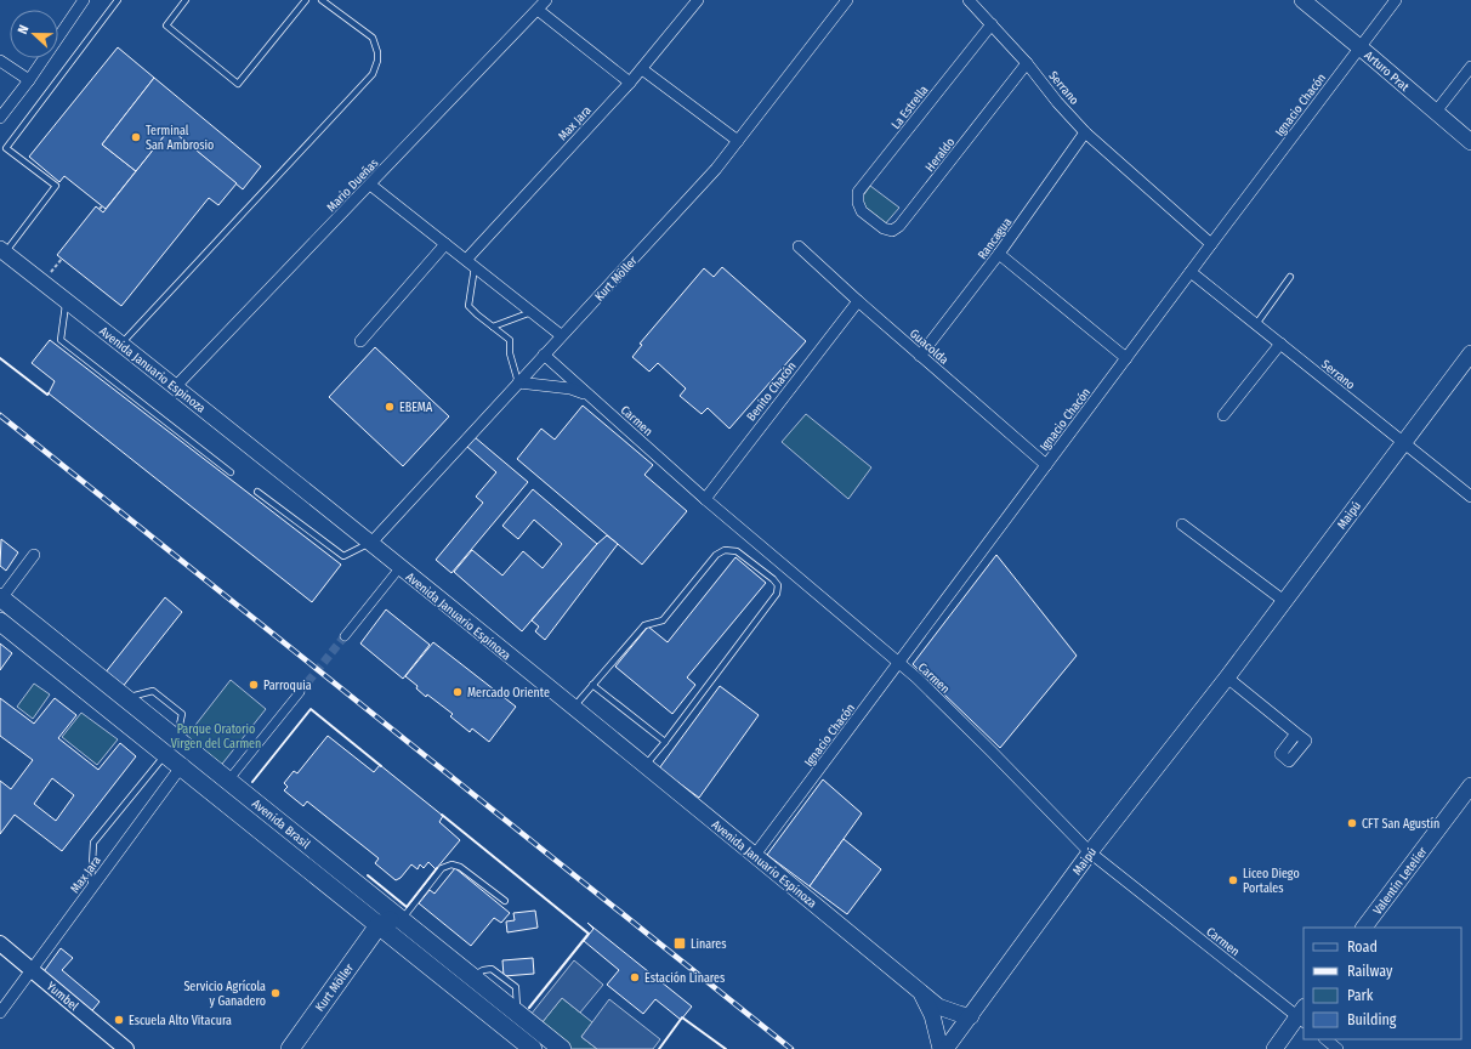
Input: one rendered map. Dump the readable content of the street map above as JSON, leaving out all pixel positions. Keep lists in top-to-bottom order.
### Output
{
  "streets": {
    "main road": [
      "Arturo Prat",
      "Kurt Möller",
      "Avenida Januario Espinoza",
      "Maipú",
      "Avenida Brasil",
      "Valentín Letelier"
    ],
    "street": [
      "Serrano",
      "Ignacio Chacón",
      "La Estrella",
      "Max Jara",
      "Heraldo",
      "Mario Dueñas",
      "Rancagua",
      "Guacolda",
      "Benito Chacón",
      "Carmen",
      "Yumbel"
    ]
  },
  "crossings": [
    ["Arturo Prat", "Ignacio Chacón"],
    ["Serrano", "Ignacio Chacón"],
    ["Serrano", "La Estrella"],
    ["Serrano", "Heraldo"],
    ["Serrano", "Rancagua"],
    ["Serrano", "Maipú"],
    ["Ignacio Chacón", "Guacolda"],
    ["Ignacio Chacón", "Avenida Januario Espinoza"],
    ["Ignacio Chacón", "Carmen"],
    ["La Estrella", "Heraldo"],
    ["Max Jara", "Avenida Brasil"],
    ["Max Jara", "Yumbel"],
    ["Mario Dueñas", "Avenida Januario Espinoza"],
    ["Rancagua", "Guacolda"],
    ["Kurt Möller", "Avenida Januario Espinoza"],
    ["Kurt Möller", "Carmen"],
    ["Kurt Möller", "Avenida Brasil"],
    ["Guacolda", "Benito Chacón"],
    ["Avenida Januario Espinoza", "Maipú"],
    ["Benito Chacón", "Carmen"],
    ["Carmen", "Maipú"]
  ],
  "parks": ["Parque Oratorio Virgen del Carmen"],
  "places": {
    "other": [
      "Terminal San Ambrosio",
      "EBEMA",
      "Parroquia",
      "Mercado Oriente",
      "CFT San Agustín",
      "Liceo Diego Portales",
      "Estación Linares",
      "Servicio Agrícola y Ganadero",
      "Escuela Alto Vitacura"
    ],
    "transit": ["Linares"]
  },
  "legend": [
    "Road",
    "Railway",
    "Park",
    "Building"
  ],
  "north": "left"
}
